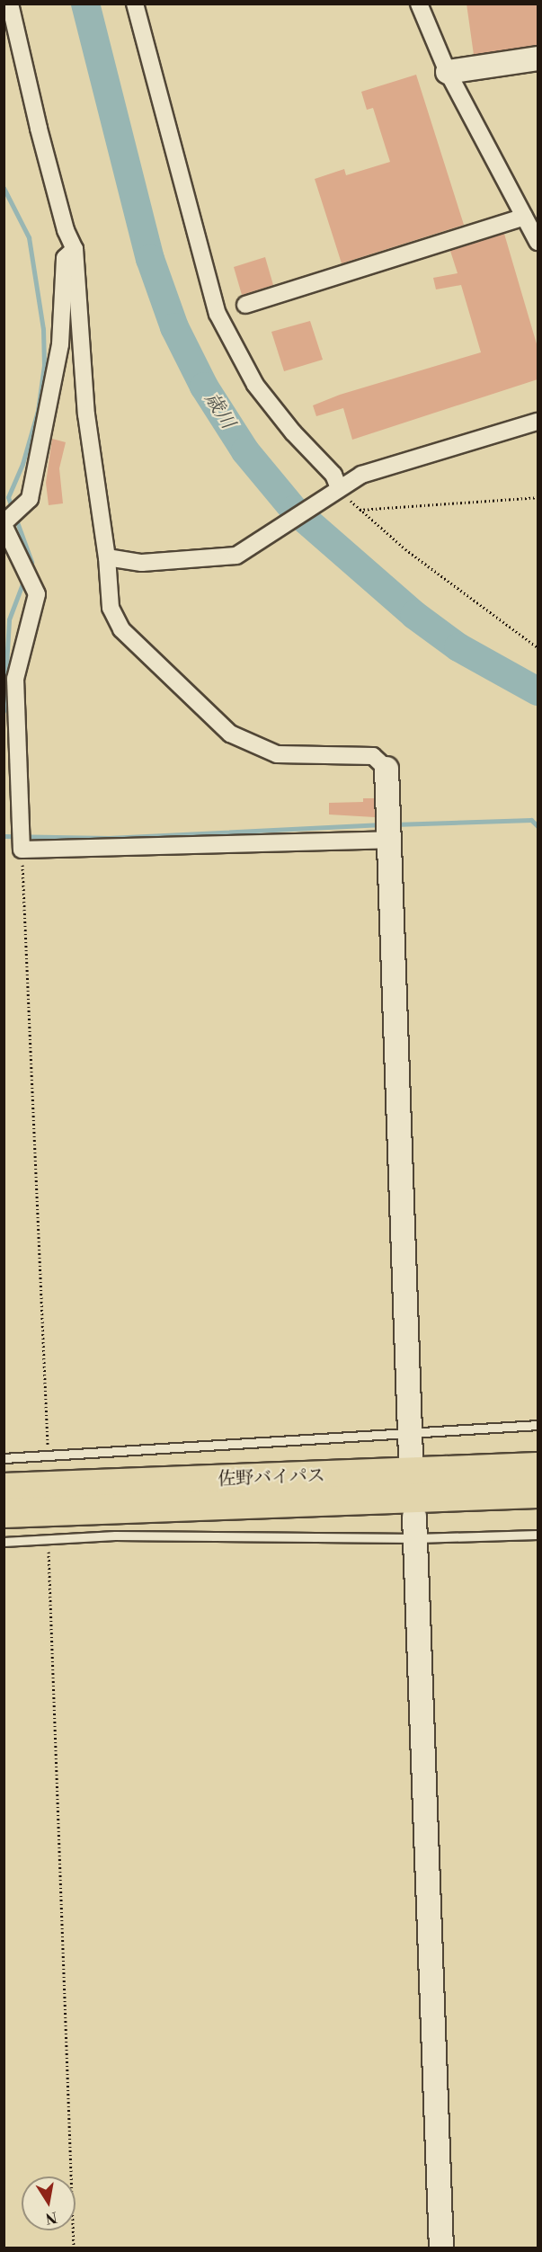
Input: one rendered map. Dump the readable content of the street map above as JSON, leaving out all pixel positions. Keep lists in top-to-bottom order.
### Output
{
  "streets": {
    "highway": ["佐野バイパス"]
  },
  "water": ["歳川"],
  "north": "bottom"
}
